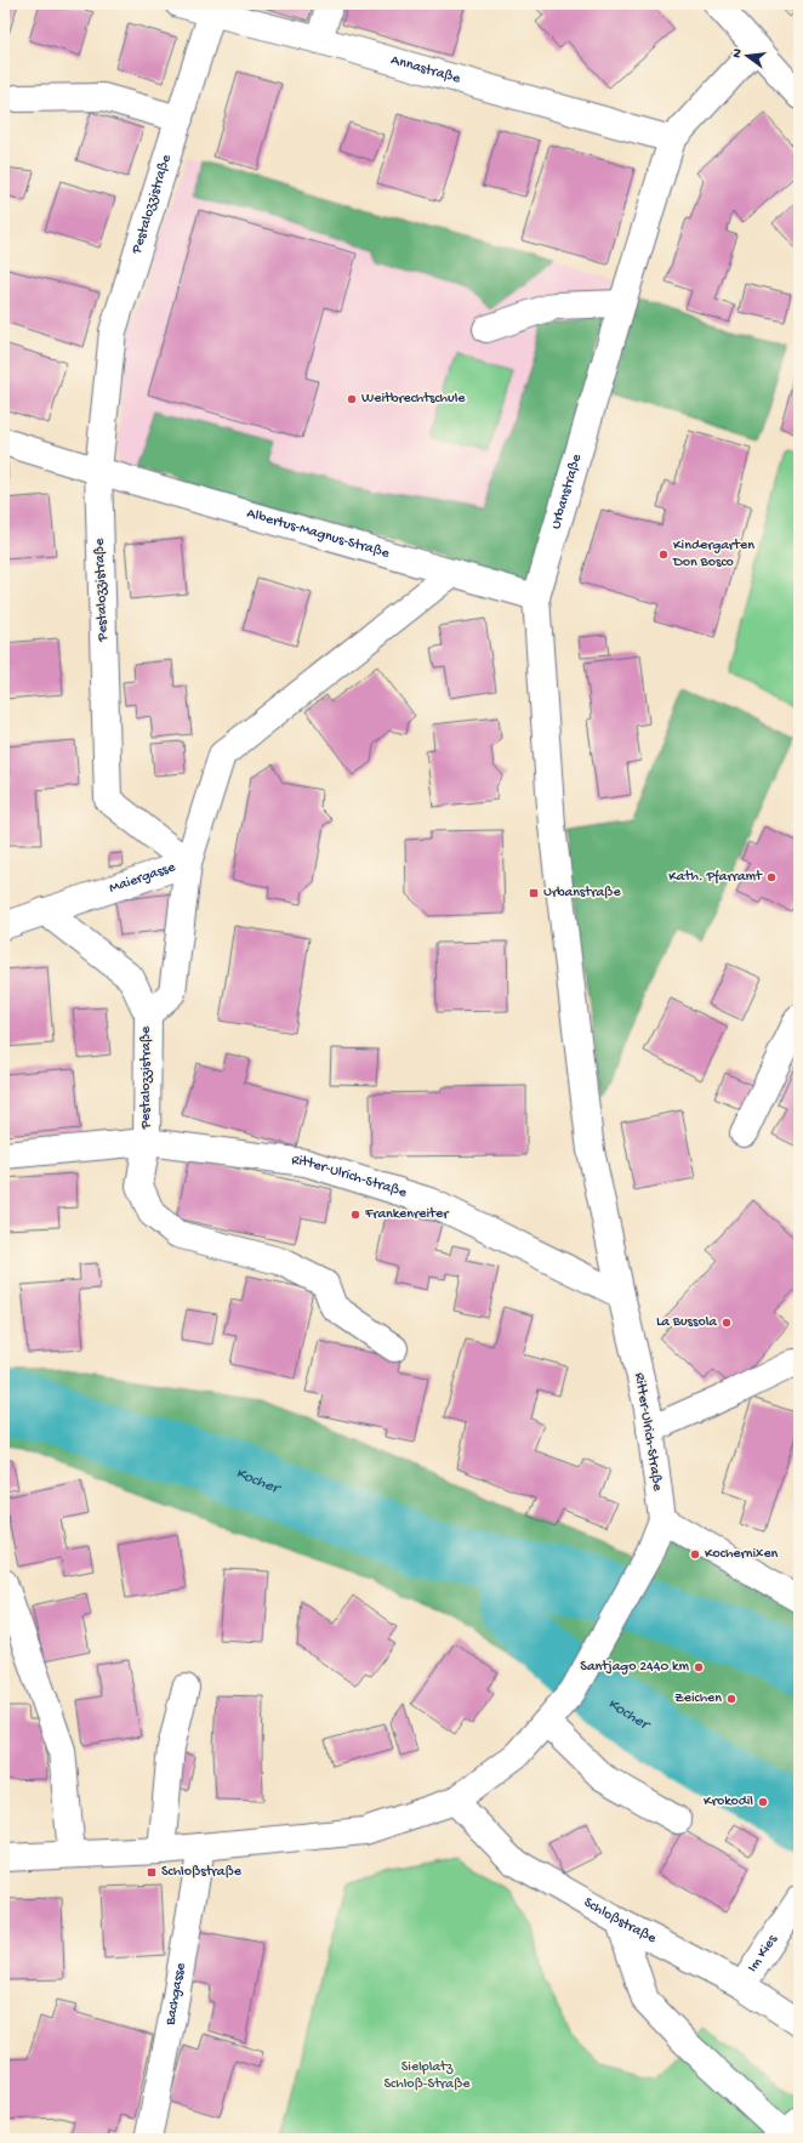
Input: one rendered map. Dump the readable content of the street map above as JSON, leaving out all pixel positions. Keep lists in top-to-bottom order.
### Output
{
  "streets": {
    "street": [
      "Annastraße",
      "Pestalozzistraße",
      "Urbanstraße",
      "Albertus-Magnus-Straße",
      "Maiergasse",
      "Ritter-Ulrich-Straße",
      "Schloßstraße",
      "Im Kies",
      "Bachgasse"
    ]
  },
  "crossings": [
    ["Annastraße", "Pestalozzistraße"],
    ["Annastraße", "Urbanstraße"],
    ["Pestalozzistraße", "Albertus-Magnus-Straße"],
    ["Pestalozzistraße", "Maiergasse"],
    ["Pestalozzistraße", "Ritter-Ulrich-Straße"],
    ["Urbanstraße", "Albertus-Magnus-Straße"],
    ["Urbanstraße", "Ritter-Ulrich-Straße"],
    ["Albertus-Magnus-Straße", "Maiergasse"],
    ["Schloßstraße", "Im Kies"]
  ],
  "water": ["Kocher"],
  "parks": ["Sielplatz Schloß-Straße"],
  "places": {
    "other": [
      "Weitbrechtschule",
      "Kindergarten Don Bosco",
      "Kath. Pfarramt",
      "Frankenreiter",
      "La Bussola",
      "Kochernixen",
      "Santjago 2440 km",
      "Zeichen",
      "Krokodil"
    ],
    "transit": ["Urbanstraße", "Schloßstraße"]
  },
  "north": "left"
}
